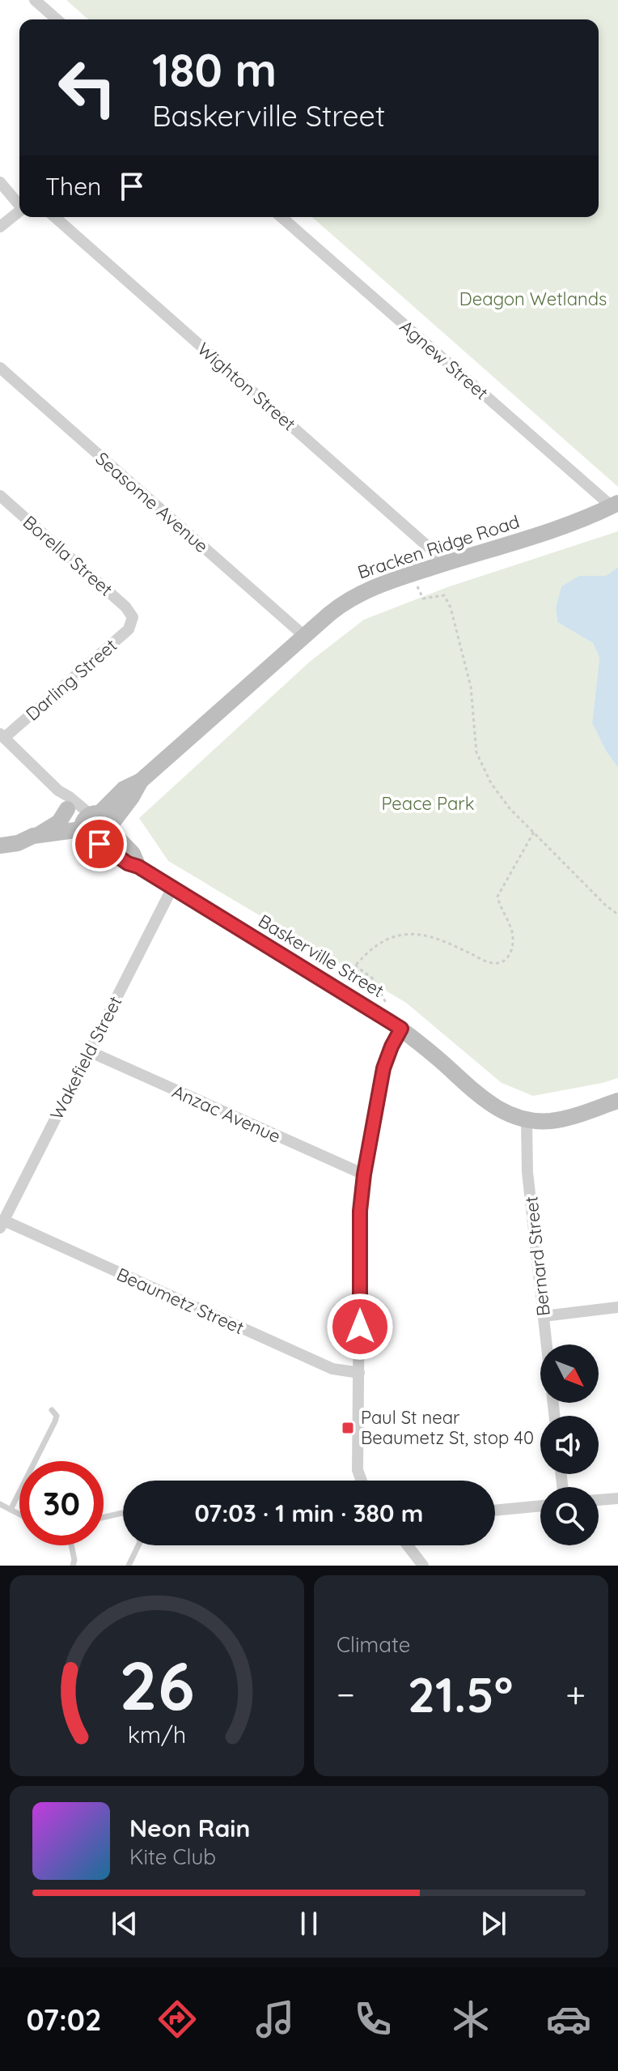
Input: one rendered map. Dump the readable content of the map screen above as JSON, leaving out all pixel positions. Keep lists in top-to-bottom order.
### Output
{
  "streets": {
    "main road": ["Bracken Ridge Road", "Baskerville Street"],
    "street": [
      "Agnew Street",
      "Wighton Street",
      "Seasome Avenue",
      "Borella Street",
      "Darling Street",
      "Wakefield Street",
      "Anzac Avenue",
      "Bernard Street",
      "Beaumetz Street"
    ]
  },
  "crossings": [
    ["Agnew Street", "Bracken Ridge Road"],
    ["Wighton Street", "Bracken Ridge Road"],
    ["Seasome Avenue", "Bracken Ridge Road"],
    ["Bracken Ridge Road", "Baskerville Street"],
    ["Borella Street", "Darling Street"],
    ["Baskerville Street", "Wakefield Street"],
    ["Baskerville Street", "Bernard Street"],
    ["Wakefield Street", "Anzac Avenue"],
    ["Wakefield Street", "Beaumetz Street"]
  ],
  "parks": ["Deagon Wetlands", "Peace Park"],
  "places": {
    "transit": ["Paul St near Beaumetz St, stop 40"]
  },
  "north": "bottom right",
  "page": {
    "turn": ["180 m", "Baskerville Street"],
    "then": "Then",
    "limit": "30",
    "trip": "07:03 · 1 min · 380 m",
    "tile": "Climate",
    "heat": ["−", "21.5°", "+"],
    "song": ["Neon Rain", "Kite Club"],
    "tabs": "07:02",
    "gauge": ["26", "km/h"]
  }
}
